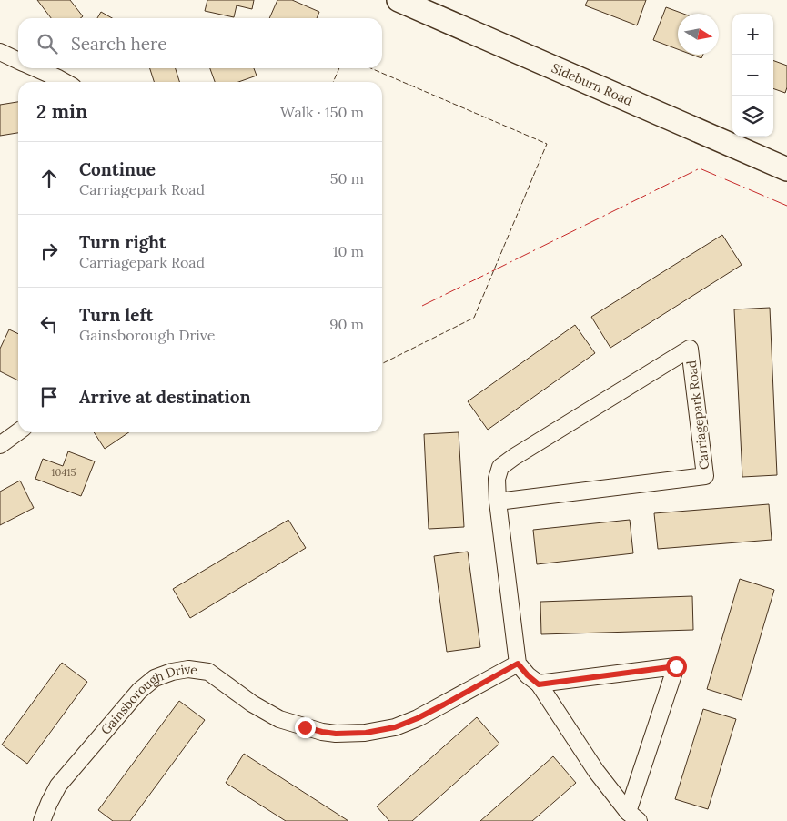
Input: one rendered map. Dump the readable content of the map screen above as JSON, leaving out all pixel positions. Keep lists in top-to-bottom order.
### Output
{
  "streets": {
    "street": ["Sideburn Road", "Carriagepark Road", "Gainsborough Drive"]
  },
  "crossings": [
    ["Carriagepark Road", "Gainsborough Drive"]
  ],
  "house_numbers": ["10415"],
  "north": "right",
  "page": {
    "map_buttons": ["+", "−"],
    "search": "Search here",
    "heading": ["2 min", "Walk · 150 m"],
    "list": [
      ["Continue", "Carriagepark Road", "50 m"],
      ["Turn right", "Carriagepark Road", "10 m"],
      ["Turn left", "Gainsborough Drive", "90 m"],
      "Arrive at destination"
    ]
  }
}
